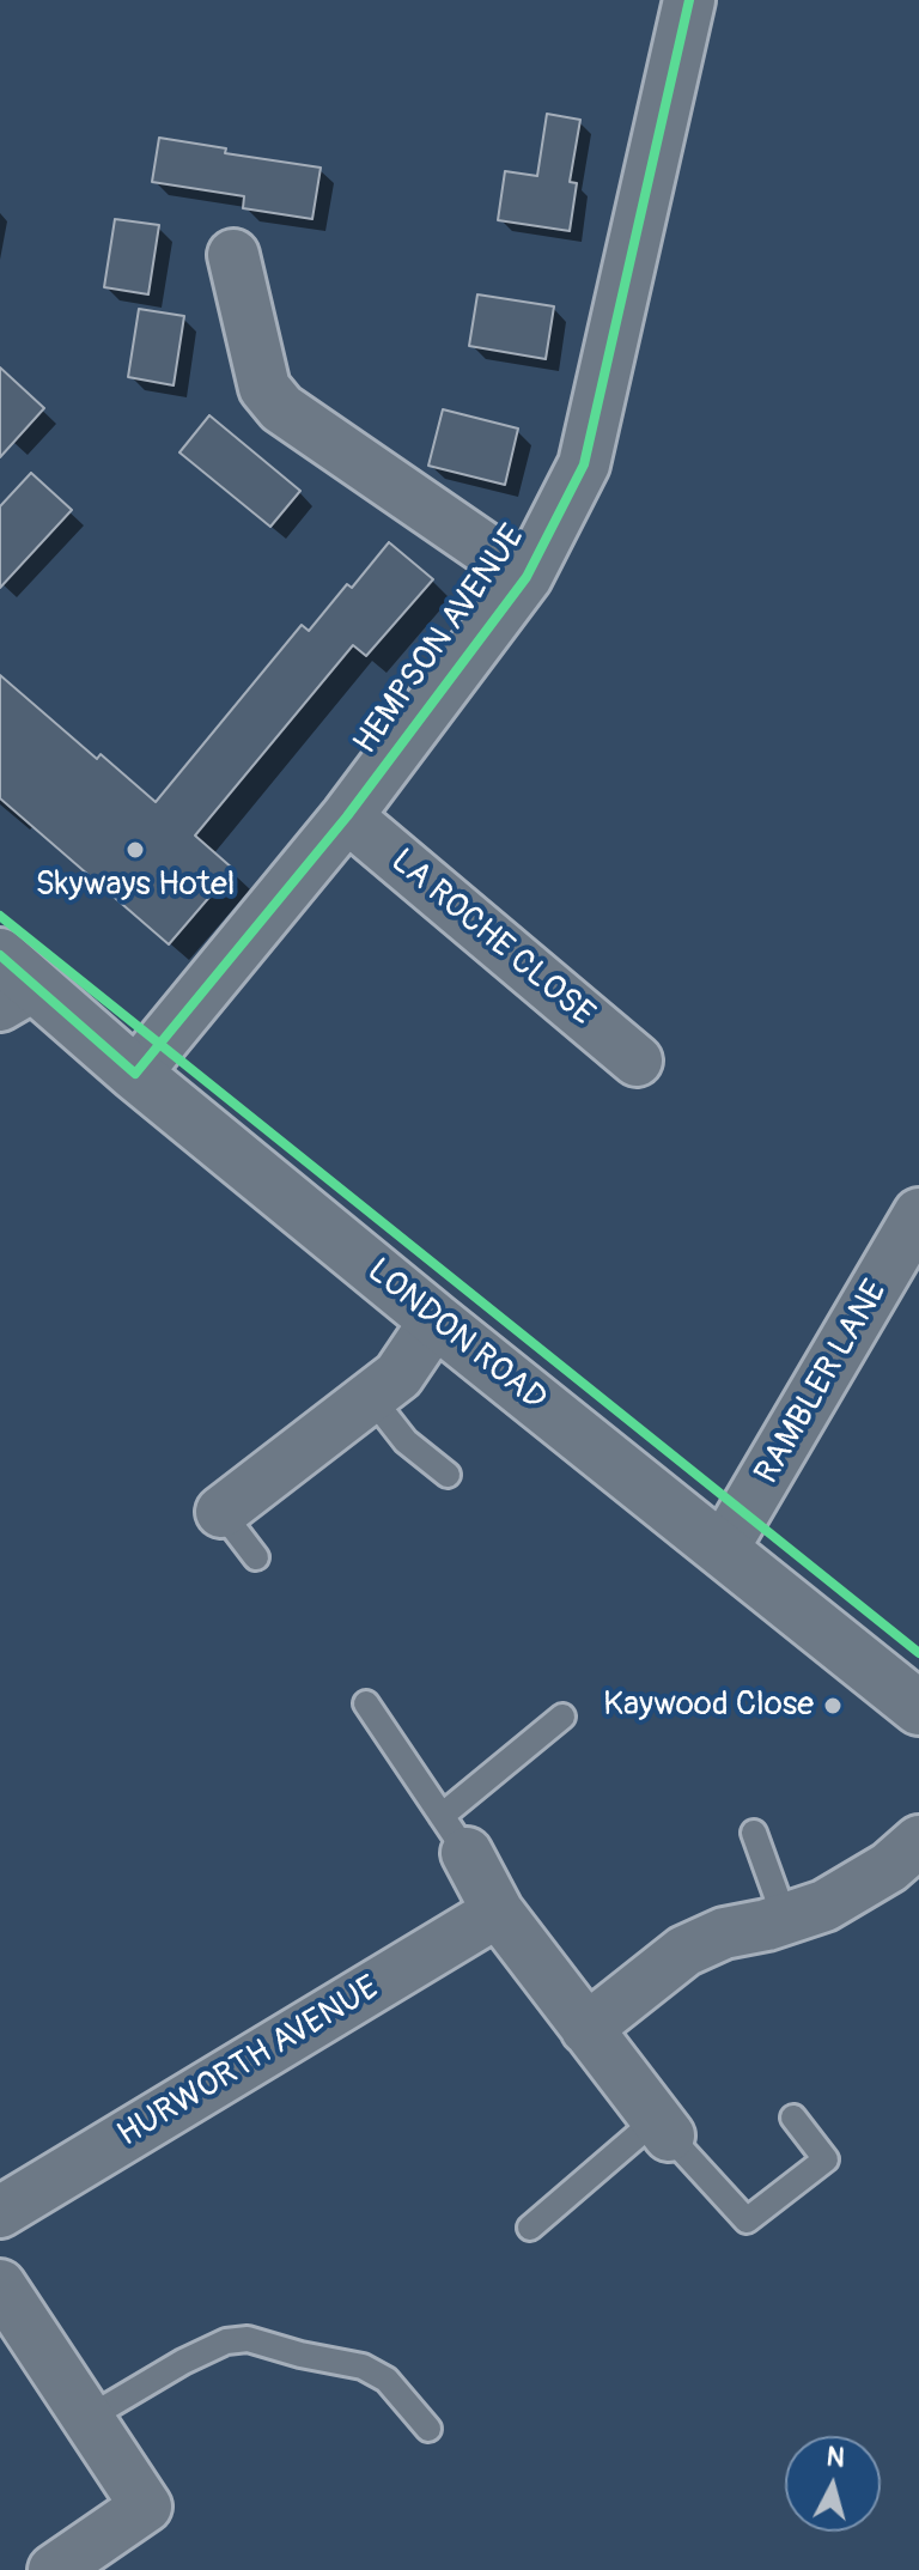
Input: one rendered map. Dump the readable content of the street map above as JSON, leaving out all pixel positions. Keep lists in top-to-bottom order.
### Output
{
  "streets": {
    "main road": ["LONDON ROAD"],
    "street": [
      "HEMPSON AVENUE",
      "LA ROCHE CLOSE",
      "RAMBLER LANE",
      "HURWORTH AVENUE"
    ]
  },
  "crossings": [
    ["HEMPSON AVENUE", "LA ROCHE CLOSE"],
    ["HEMPSON AVENUE", "LONDON ROAD"],
    ["LONDON ROAD", "RAMBLER LANE"]
  ],
  "places": ["Skyways Hotel", "Kaywood Close"],
  "north": "top"
}
